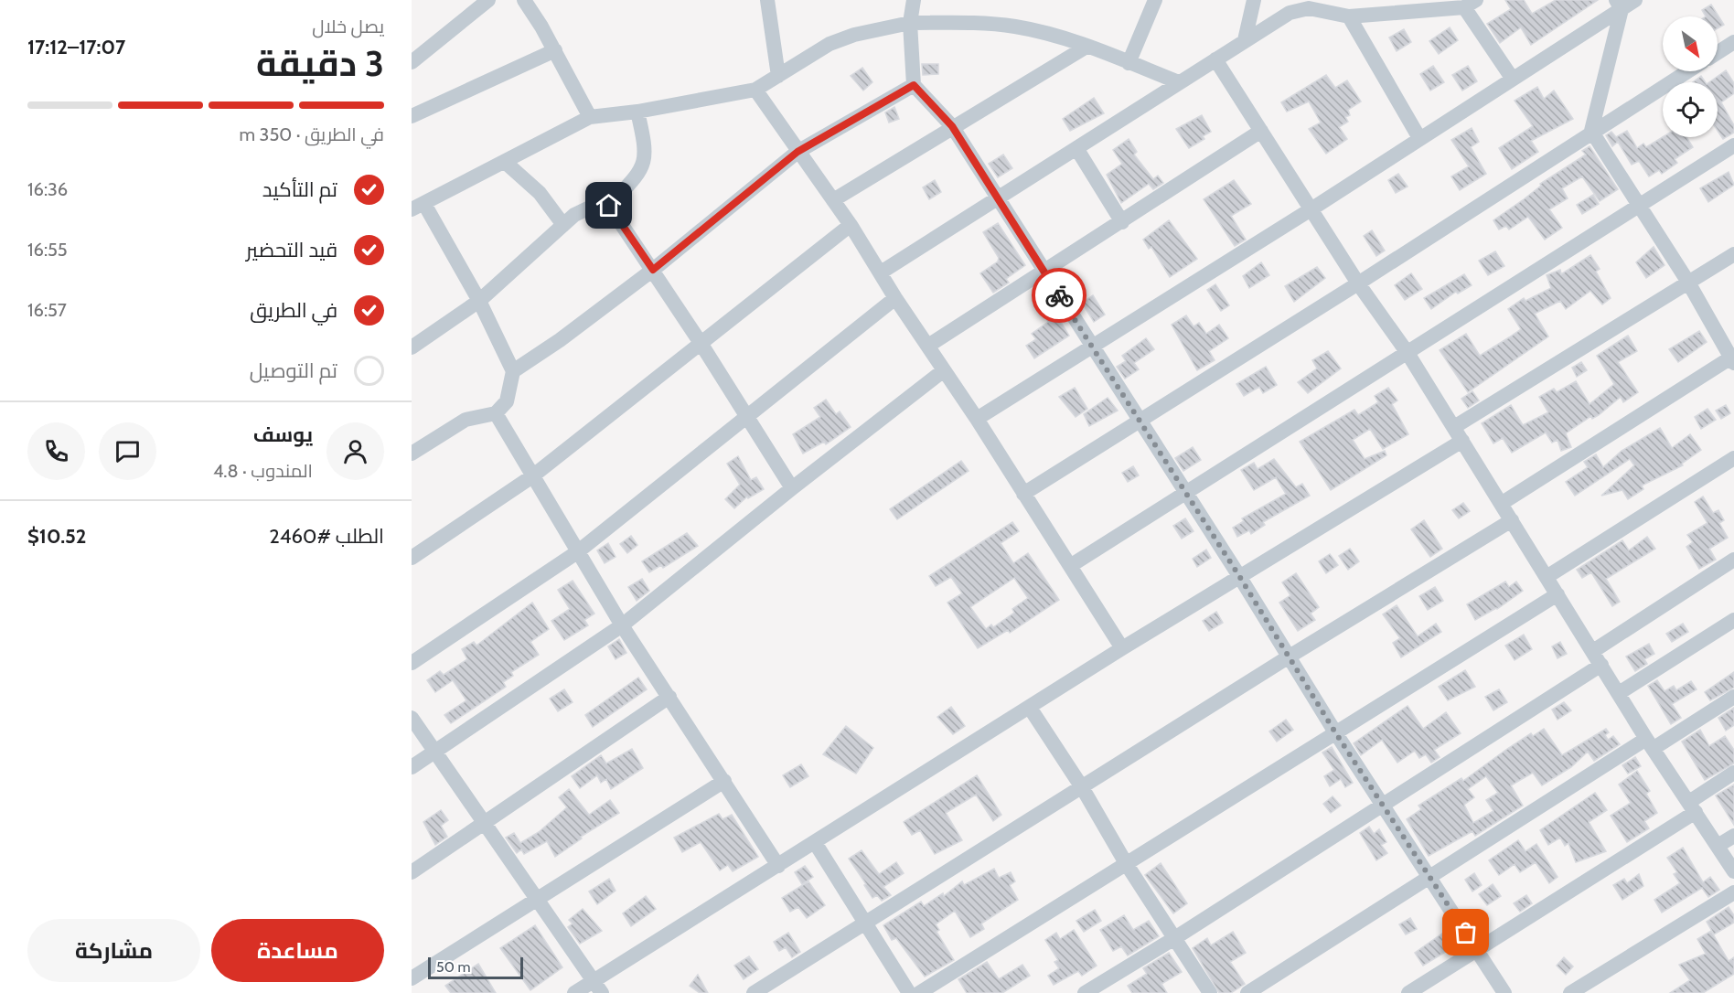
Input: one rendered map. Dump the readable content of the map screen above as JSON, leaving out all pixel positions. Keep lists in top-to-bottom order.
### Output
{
  "scale_bar": "50 m",
  "north": "bottom right",
  "page": {
    "heading": ["3 دقيقة", "يصل خلال", "17:07–17:12"],
    "panel": [
      "يوسف",
      "المندوب · 4.8",
      "الطلب #2460",
      "$10.52"
    ],
    "bar": "في الطريق · 350 m",
    "list": [
      ["تم التأكيد", "16:36"],
      ["قيد التحضير", "16:55"],
      ["في الطريق", "16:57"],
      "تم التوصيل"
    ],
    "buttons": ["مساعدة", "مشاركة"],
    "scale": "50 m"
  }
}
